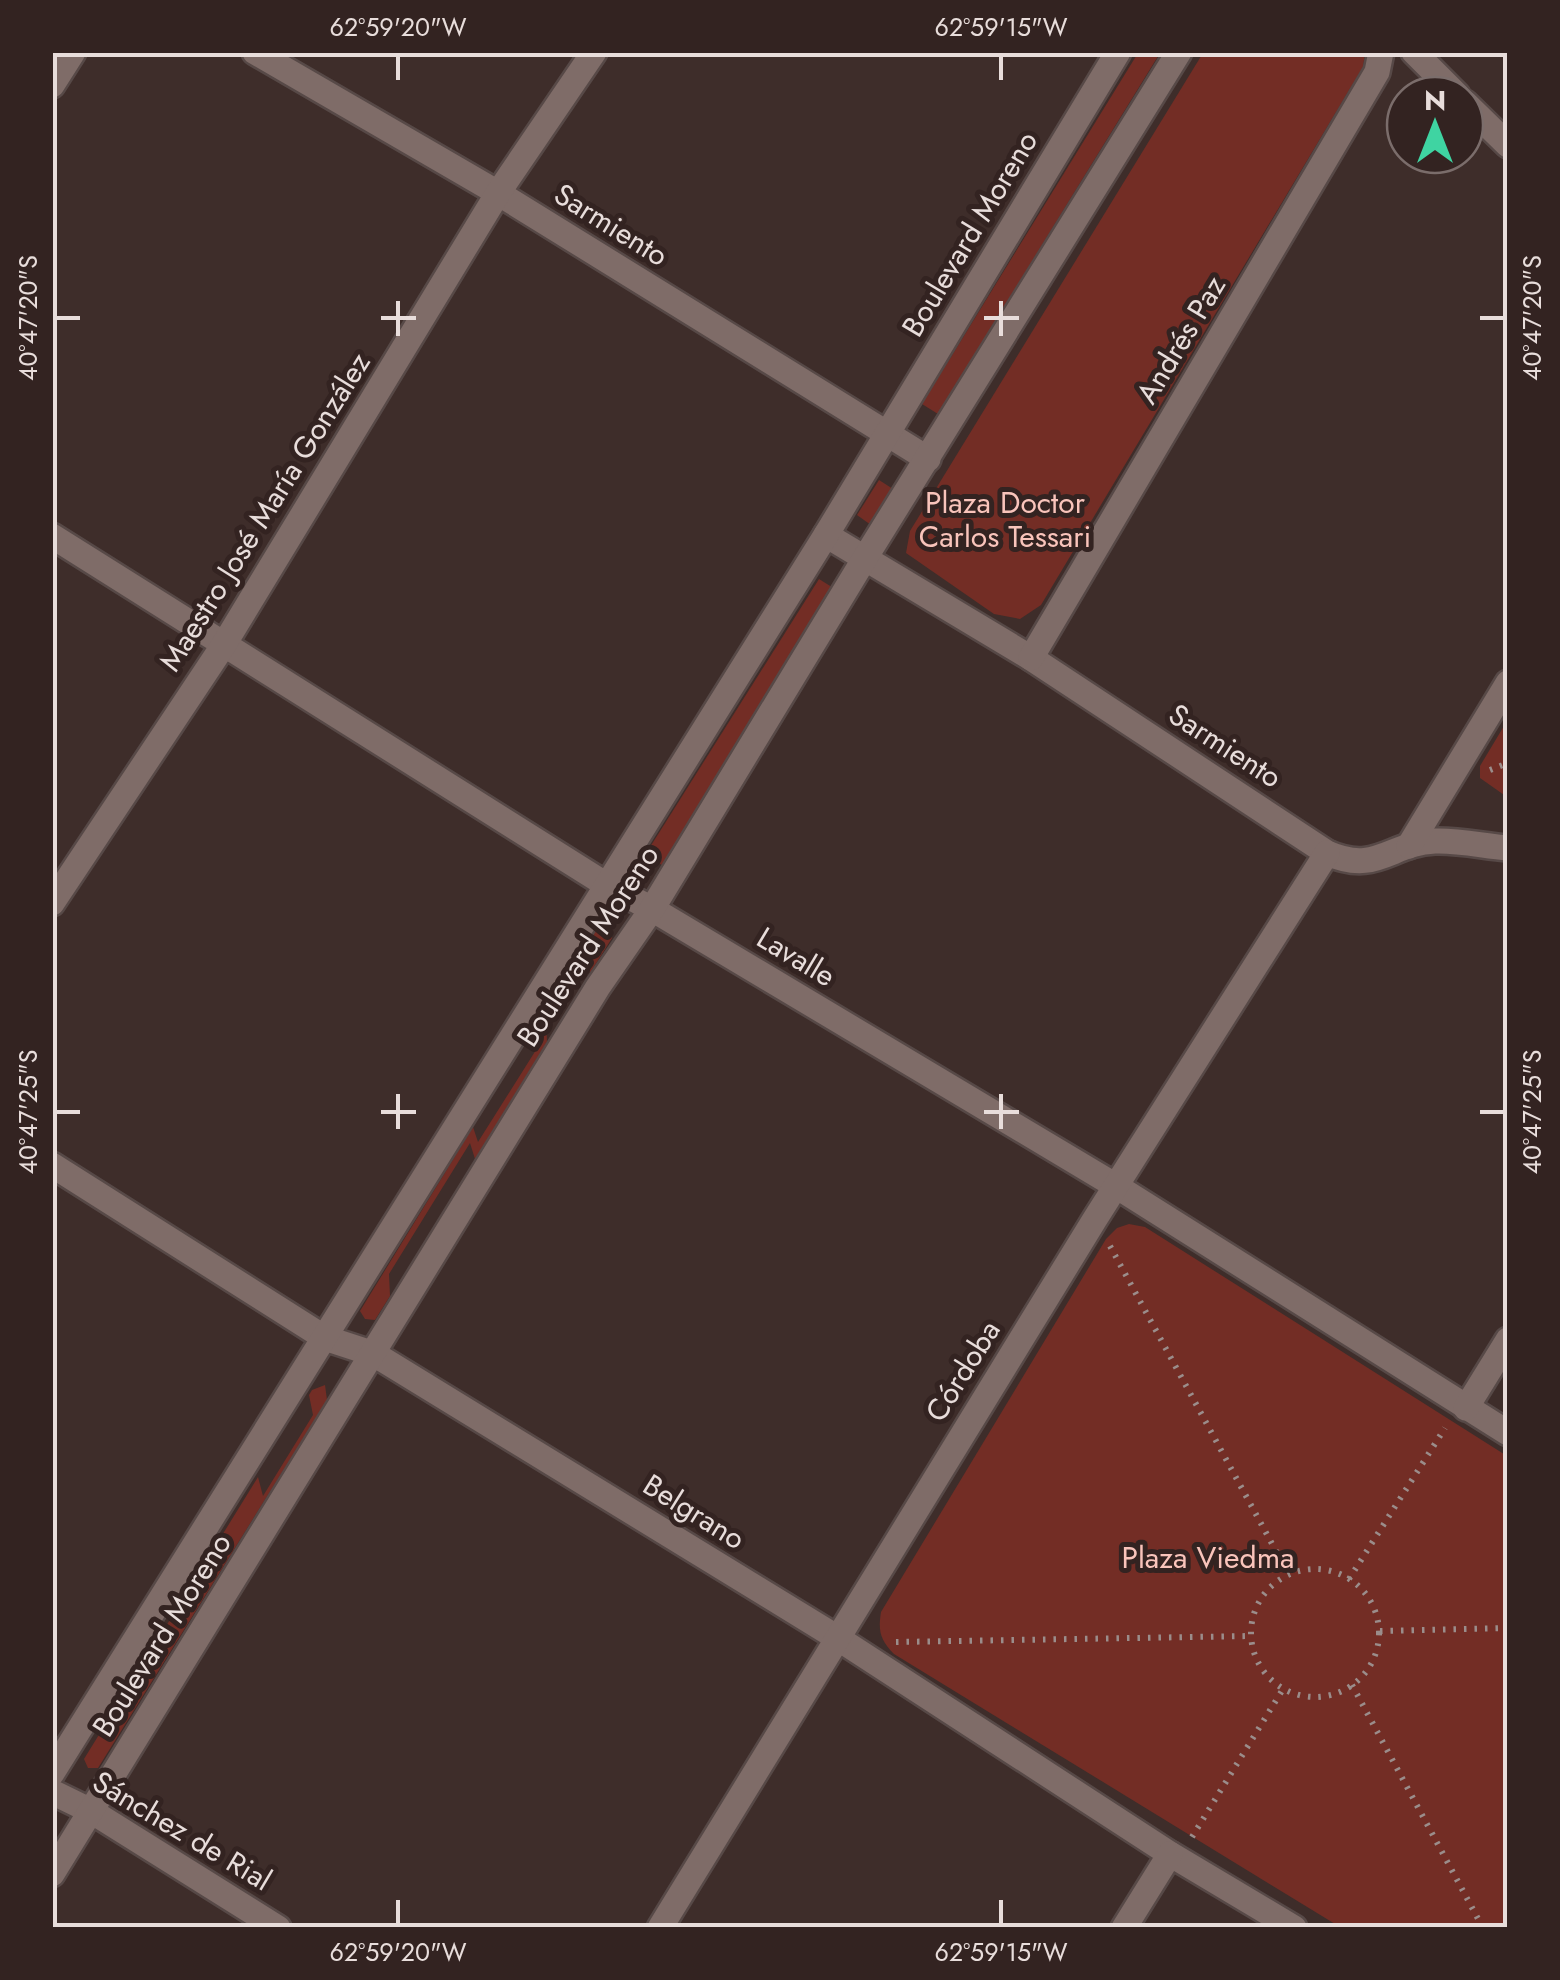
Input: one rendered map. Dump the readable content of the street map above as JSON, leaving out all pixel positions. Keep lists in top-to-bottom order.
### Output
{
  "streets": {
    "street": [
      "Sarmiento",
      "Boulevard Moreno",
      "Andrés Paz",
      "Maestro José María González",
      "Lavalle",
      "Córdoba",
      "Belgrano",
      "Sánchez de Rial"
    ]
  },
  "crossings": [
    ["Sarmiento", "Boulevard Moreno"],
    ["Sarmiento", "Andrés Paz"],
    ["Sarmiento", "Maestro José María González"],
    ["Sarmiento", "Córdoba"],
    ["Boulevard Moreno", "Lavalle"],
    ["Boulevard Moreno", "Belgrano"],
    ["Boulevard Moreno", "Sánchez de Rial"],
    ["Maestro José María González", "Lavalle"],
    ["Lavalle", "Córdoba"],
    ["Córdoba", "Belgrano"]
  ],
  "parks": ["Plaza Doctor Carlos Tessari", "Plaza Viedma"],
  "north": "top",
  "coordinates": [
    "62°59'20\"W",
    "62°59'15\"W",
    "40°47'20\"S",
    "40°47'25\"S"
  ]
}
